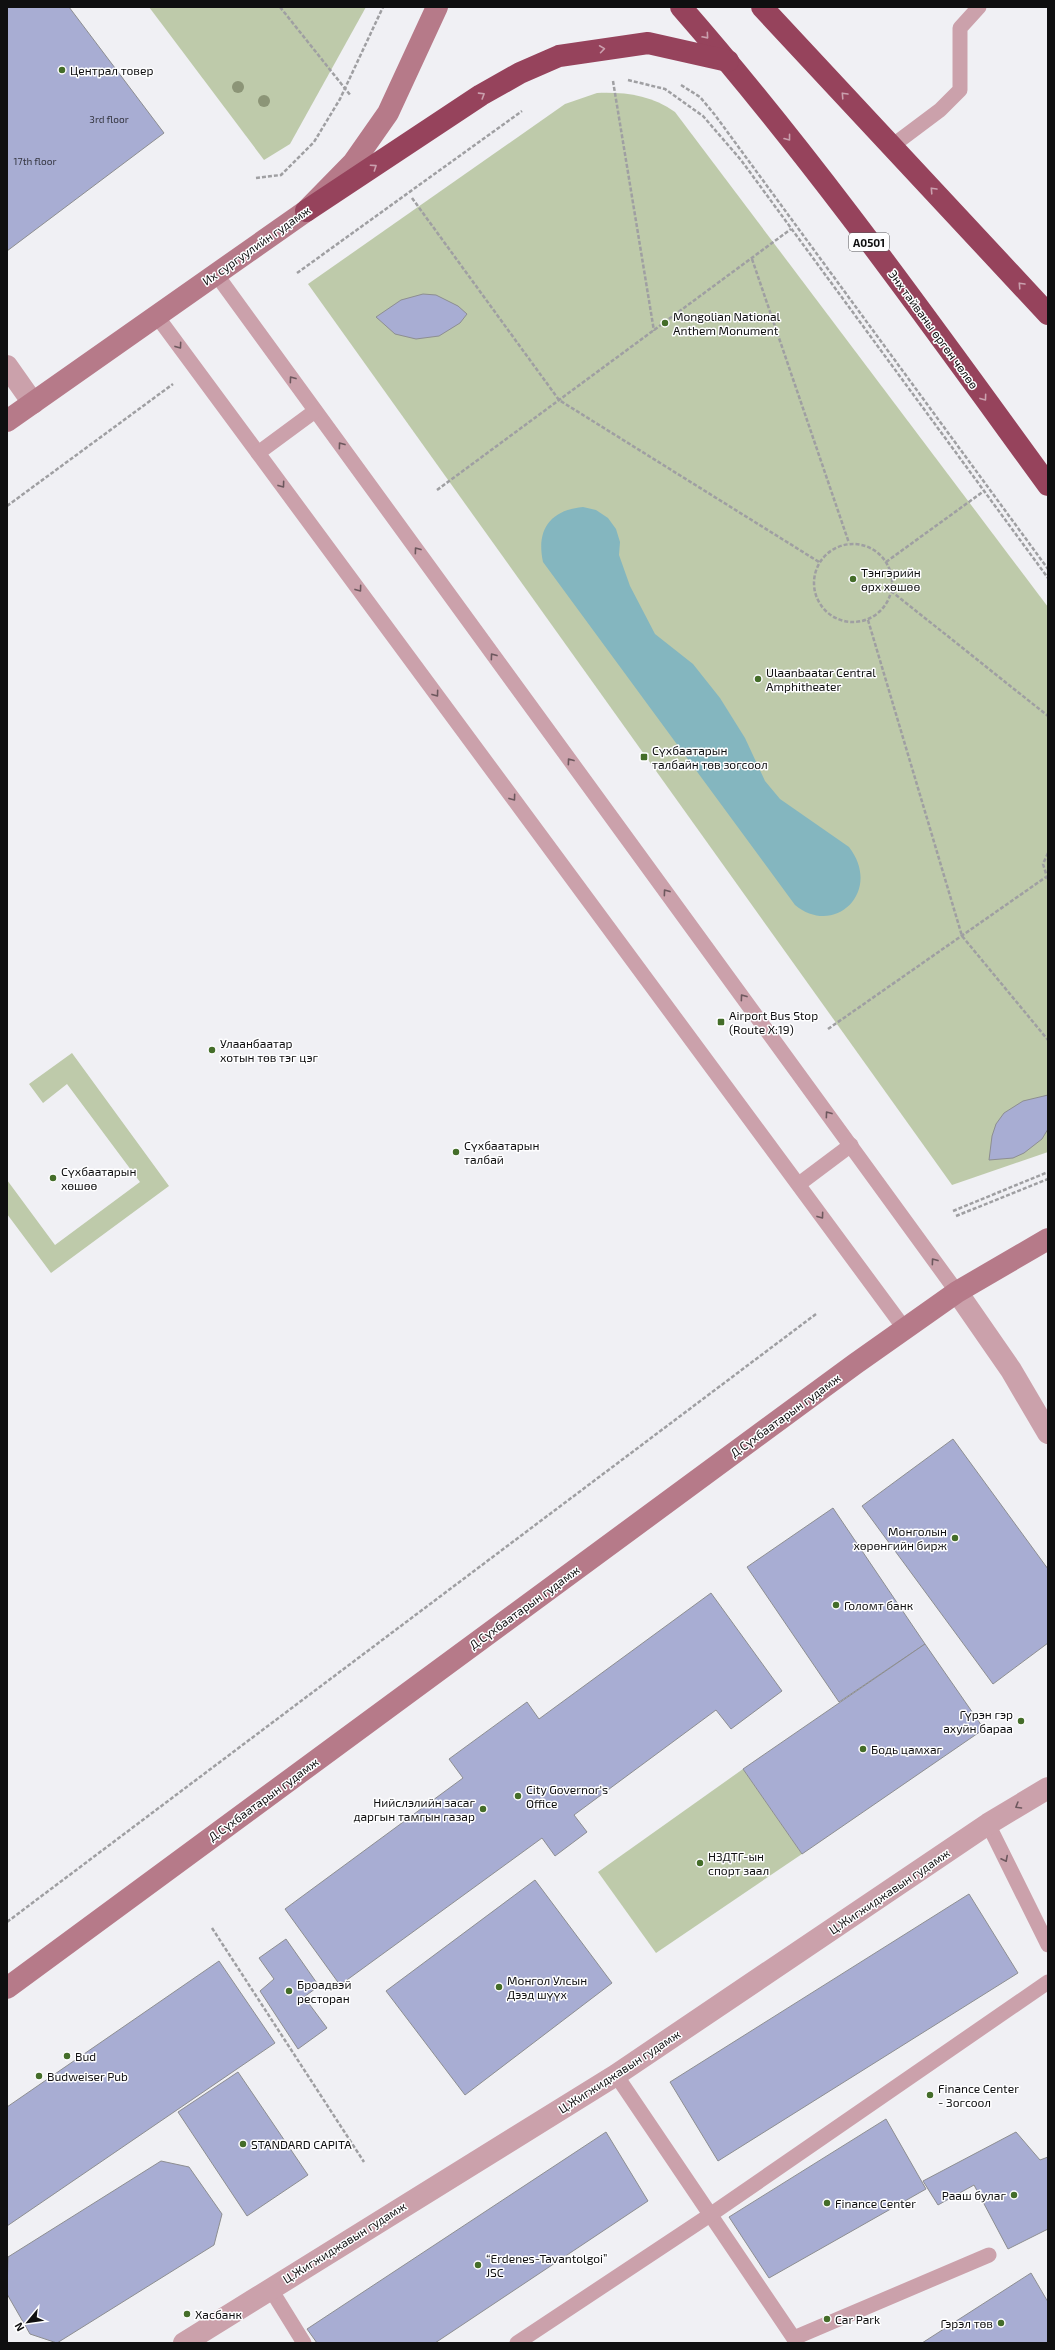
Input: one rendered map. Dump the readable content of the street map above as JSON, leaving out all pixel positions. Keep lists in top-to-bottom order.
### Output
{
  "streets": {
    "highway": ["A0501", "Энх тайваны өргөн чөлөө"],
    "main road": ["Их сургуулийн гудамж", "Д.Сүхбаатарын гудамж"],
    "street": ["Ц.Жигжиджавын гудамж"]
  },
  "places": {
    "other": [
      "Централ товер",
      "Mongolian National Anthem Monument",
      "Тэнгэрийн өрх хөшөө",
      "Ulaanbaatar Central Amphitheater",
      "Улаанбаатар хотын төв тэг цэг",
      "Сүхбаатарын талбай",
      "Сүхбаатарын хөшөө",
      "Монголын хөрөнгийн бирж",
      "Голомт банк",
      "Гүрэн гэр ахуйн бараа",
      "Бодь цамхаг",
      "City Governor's Office",
      "Нийслэлийн засаг даргын тамгын газар",
      "НЗДТГ-ын спорт заал",
      "Монгол Улсын Дээд шүүх",
      "Броадвэй ресторан",
      "Bud",
      "Budweiser Pub",
      "Finance Center - Зогсоол",
      "STANDARD CAPITA",
      "Рааш булаг",
      "Finance Center",
      "“Erdenes-Tavantolgoi” JSC",
      "Хасбанк",
      "Car Park",
      "Гэрэл төв"
    ],
    "transit": ["Сүхбаатарын талбайн төв зогсоол", "Airport Bus Stop (Route X:19)"]
  },
  "house_numbers": ["3rd floor", "17th floor"],
  "north": "bottom left"
}
